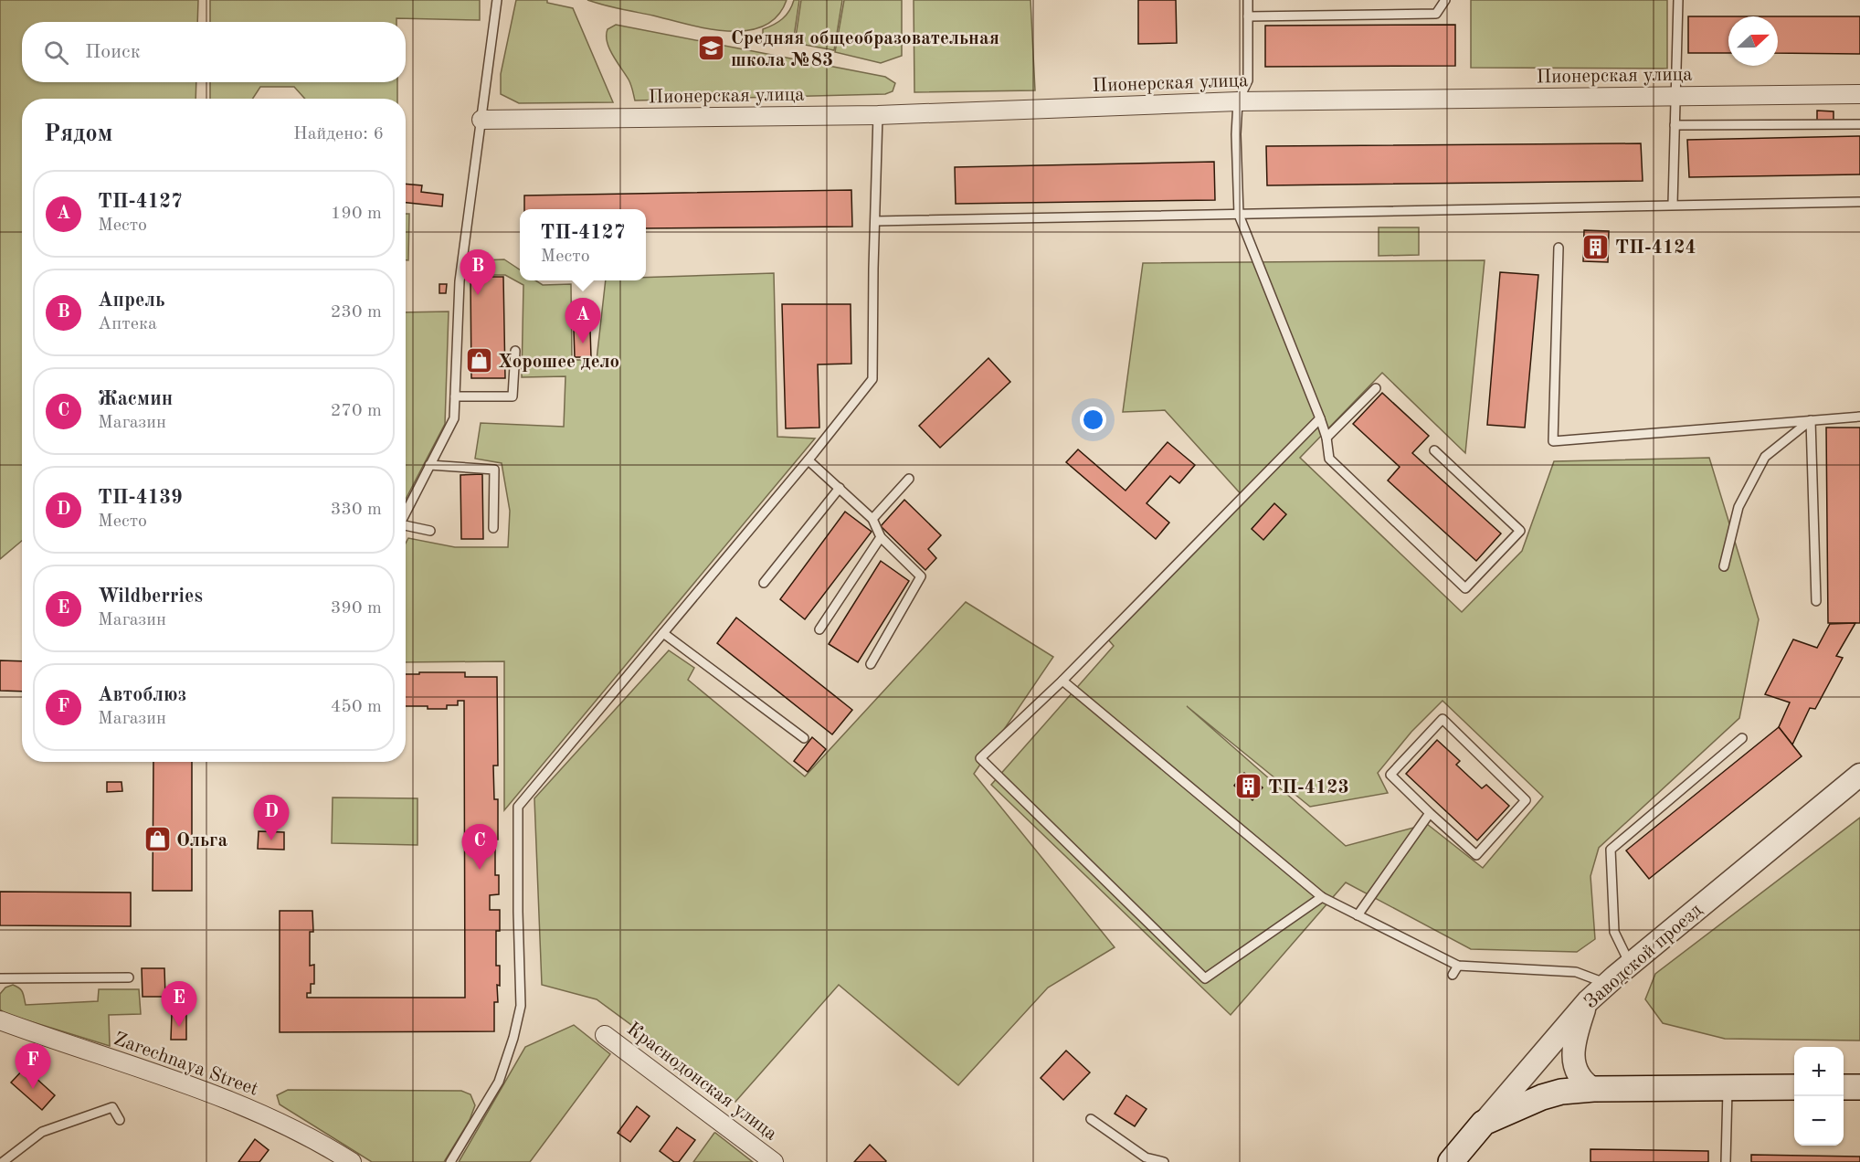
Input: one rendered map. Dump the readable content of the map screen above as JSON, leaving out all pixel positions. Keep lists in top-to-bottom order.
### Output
{
  "streets": {
    "main road": ["Заводской проезд"],
    "street": ["Пионерская улица", "Zarechnaya Street", "Краснодонская улица"]
  },
  "places": {
    "school or university": ["Средняя общеобразовательная школа №83"],
    "building": ["ТП-4124", "ТП-4123"],
    "shop": ["Хорошее дело", "Ольга"]
  },
  "north": "right",
  "page": {
    "search": "Поиск",
    "heading": ["Рядом", "Найдено: 6"],
    "list": [
      {
        "mark": "A",
        "name": "ТП-4127",
        "note": "Место",
        "value": "190 m"
      },
      {
        "mark": "B",
        "name": "Апрель",
        "note": "Аптека",
        "value": "230 m"
      },
      {
        "mark": "C",
        "name": "Жасмин",
        "note": "Магазин",
        "value": "270 m"
      },
      {
        "mark": "D",
        "name": "ТП-4139",
        "note": "Место",
        "value": "330 m"
      },
      {
        "mark": "E",
        "name": "Wildberries",
        "note": "Магазин",
        "value": "390 m"
      },
      {
        "mark": "F",
        "name": "Автоблюз",
        "note": "Магазин",
        "value": "450 m"
      }
    ],
    "popup": ["ТП-4127", "Место"],
    "pins": [
      "B",
      "A",
      "D",
      "C",
      "E",
      "F"
    ],
    "map_buttons": ["+", "−"]
  }
}
